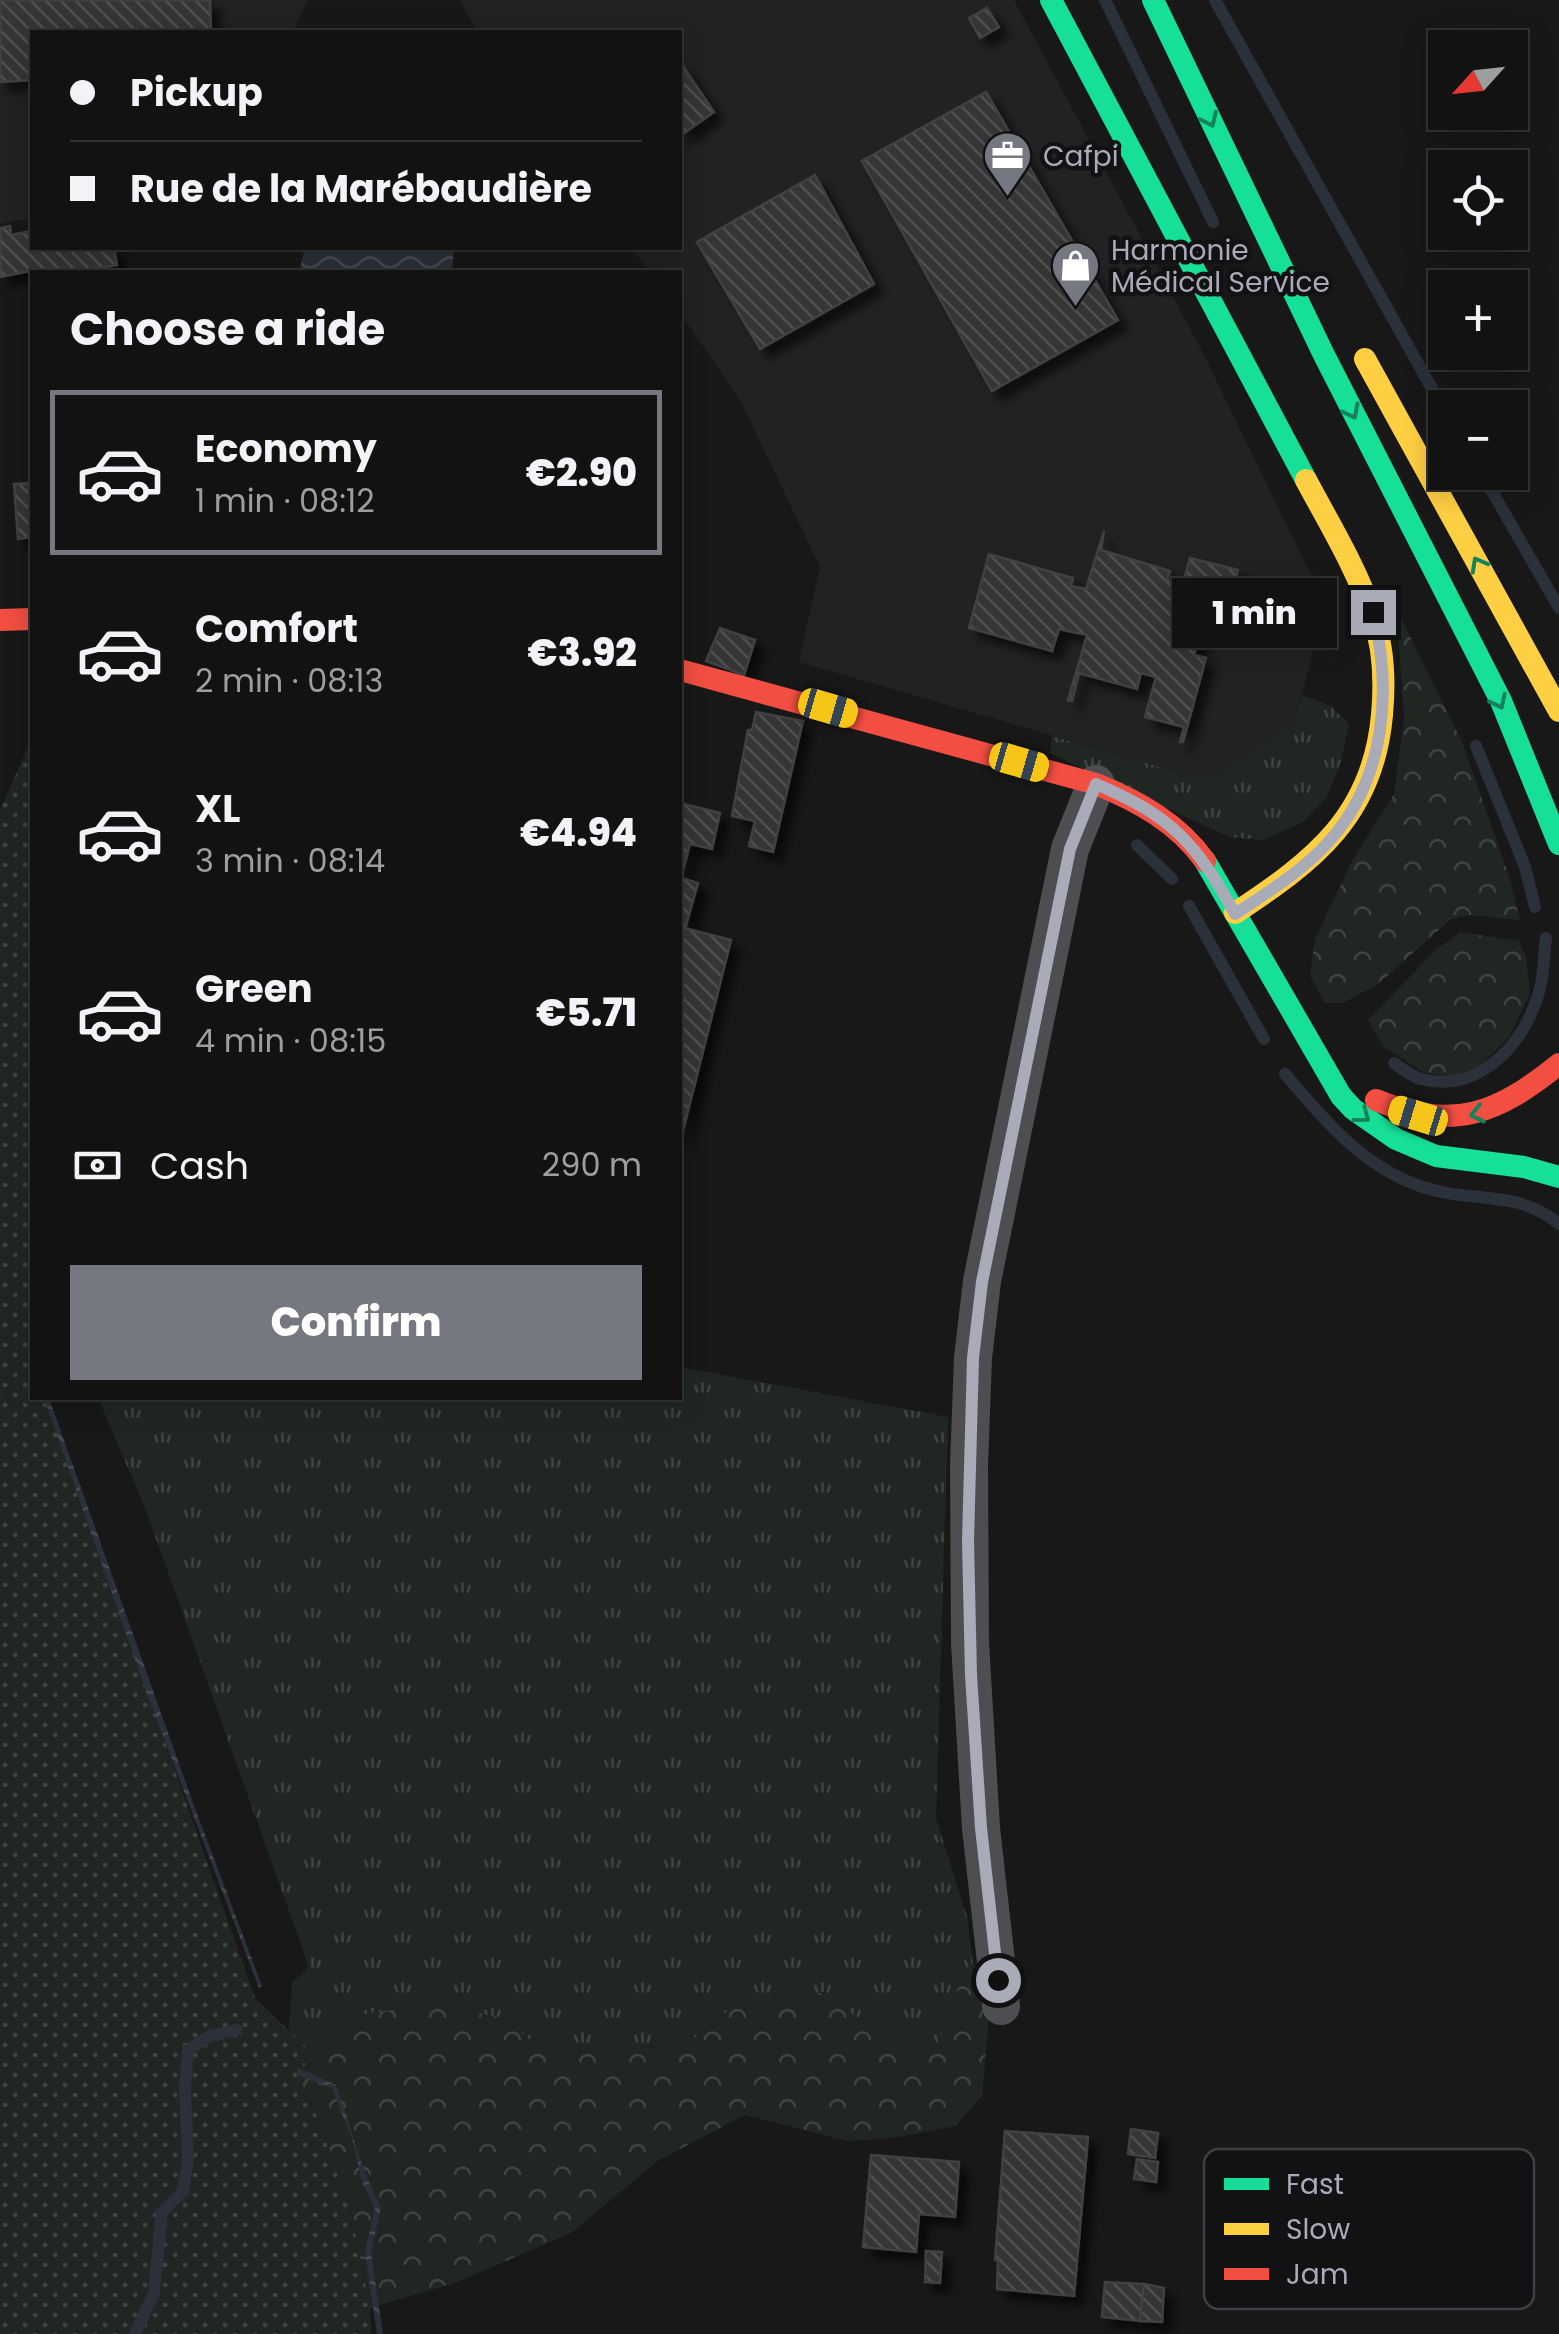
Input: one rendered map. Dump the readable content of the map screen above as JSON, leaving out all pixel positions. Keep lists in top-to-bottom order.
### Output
{
  "places": {
    "office": ["Cafpi"],
    "shop": ["Harmonie Médical Service"]
  },
  "legend": ["Fast", "Slow", "Jam"],
  "north": "bottom left",
  "page": {
    "map_buttons": ["+", "−"],
    "banner": ["Pickup", "Rue de la Marébaudière"],
    "heading": "Choose a ride",
    "list": [
      {
        "name": "Economy",
        "note": "1 min · 08:12",
        "value": "€2.90"
      },
      {
        "name": "Comfort",
        "note": "2 min · 08:13",
        "value": "€3.92"
      },
      {
        "name": "XL",
        "note": "3 min · 08:14",
        "value": "€4.94"
      },
      {
        "name": "Green",
        "note": "4 min · 08:15",
        "value": "€5.71"
      }
    ],
    "bubble": "1 min",
    "pay": ["Cash", "290 m"],
    "buttons": "Confirm"
  }
}
